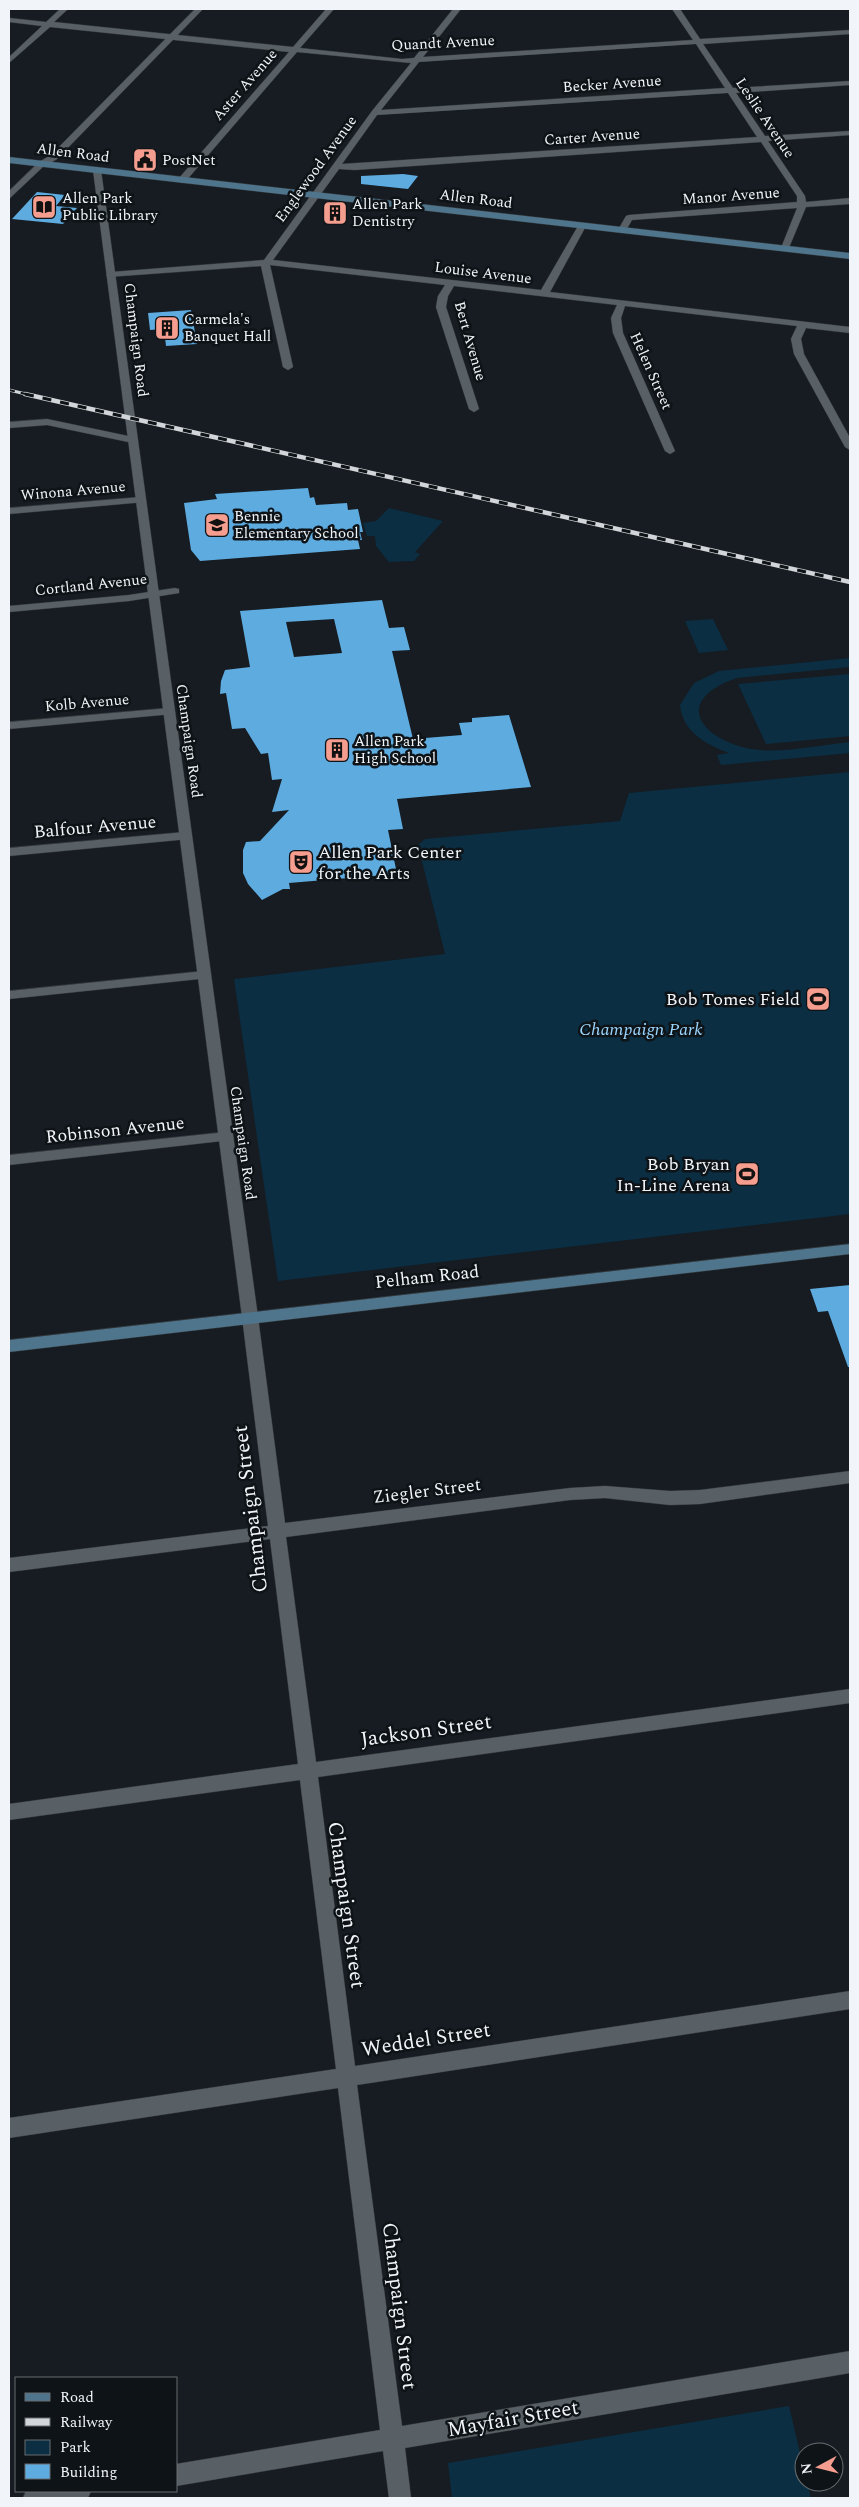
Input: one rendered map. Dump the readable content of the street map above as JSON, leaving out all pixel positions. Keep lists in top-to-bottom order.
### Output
{
  "streets": {
    "main road": ["Allen Road", "Pelham Road"],
    "street": [
      "Quandt Avenue",
      "Becker Avenue",
      "Aster Avenue",
      "Leslie Avenue",
      "Carter Avenue",
      "Englewood Avenue",
      "Manor Avenue",
      "Louise Avenue",
      "Champaign Road",
      "Bert Avenue",
      "Helen Street",
      "Winona Avenue",
      "Cortland Avenue",
      "Kolb Avenue",
      "Balfour Avenue",
      "Robinson Avenue",
      "Ziegler Street",
      "Champaign Street",
      "Jackson Street",
      "Weddel Street",
      "Mayfair Street"
    ]
  },
  "crossings": [
    ["Quandt Avenue", "Aster Avenue"],
    ["Quandt Avenue", "Leslie Avenue"],
    ["Quandt Avenue", "Englewood Avenue"],
    ["Becker Avenue", "Leslie Avenue"],
    ["Becker Avenue", "Englewood Avenue"],
    ["Aster Avenue", "Allen Road"],
    ["Leslie Avenue", "Carter Avenue"],
    ["Leslie Avenue", "Manor Avenue"],
    ["Carter Avenue", "Englewood Avenue"],
    ["Allen Road", "Englewood Avenue"],
    ["Allen Road", "Manor Avenue"],
    ["Allen Road", "Champaign Road"],
    ["Englewood Avenue", "Louise Avenue"],
    ["Louise Avenue", "Champaign Road"],
    ["Louise Avenue", "Bert Avenue"],
    ["Louise Avenue", "Helen Street"],
    ["Champaign Road", "Winona Avenue"],
    ["Champaign Road", "Cortland Avenue"],
    ["Champaign Road", "Kolb Avenue"],
    ["Champaign Road", "Balfour Avenue"],
    ["Champaign Road", "Robinson Avenue"],
    ["Champaign Road", "Pelham Road"],
    ["Champaign Road", "Champaign Street"],
    ["Pelham Road", "Champaign Street"],
    ["Ziegler Street", "Champaign Street"],
    ["Champaign Street", "Jackson Street"],
    ["Champaign Street", "Weddel Street"],
    ["Champaign Street", "Mayfair Street"]
  ],
  "parks": ["Champaign Park"],
  "places": {
    "public building": ["PostNet"],
    "library": ["Allen Park Public Library"],
    "building": ["Allen Park Dentistry", "Carmela's Banquet Hall", "Allen Park High School"],
    "school or university": ["Bennie Elementary School"],
    "theatre": ["Allen Park Center for the Arts"],
    "sports": ["Bob Tomes Field", "Bob Bryan In-Line Arena"]
  },
  "legend": [
    "Road",
    "Railway",
    "Park",
    "Building"
  ],
  "north": "left"
}
